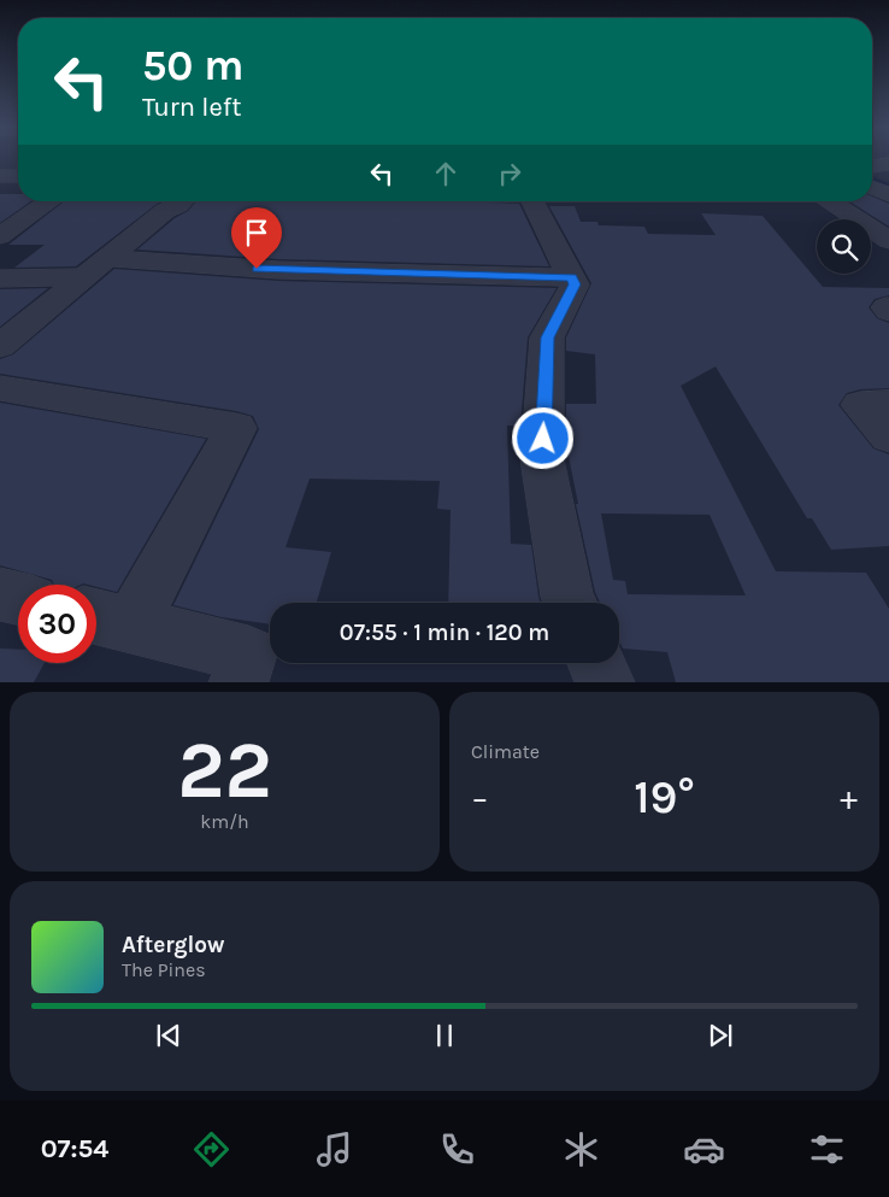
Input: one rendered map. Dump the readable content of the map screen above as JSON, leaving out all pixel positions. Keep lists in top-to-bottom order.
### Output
{
  "page": {
    "turn": ["50 m", "Turn left"],
    "limit": "30",
    "trip": "07:55 · 1 min · 120 m",
    "tile": [
      ["22", "km/h"],
      "Climate"
    ],
    "heat": ["−", "19°", "+"],
    "song": ["Afterglow", "The Pines"],
    "tabs": "07:54"
  }
}
